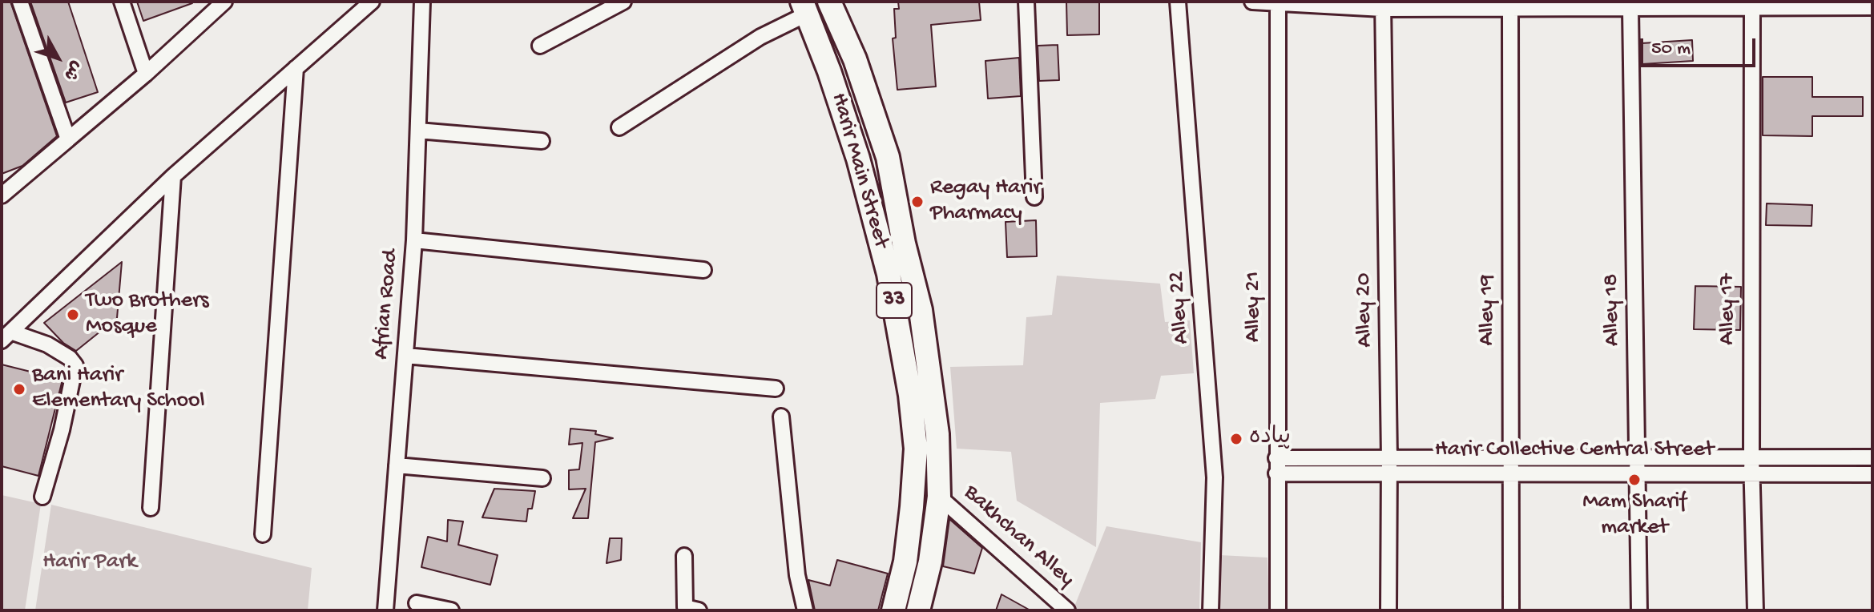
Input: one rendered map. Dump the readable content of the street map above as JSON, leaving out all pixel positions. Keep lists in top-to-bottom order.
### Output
{
  "streets": {
    "main road": ["Harir Main Street", "33"],
    "street": [
      "Afrian Road",
      "Alley 21",
      "Alley 22",
      "Alley 17",
      "Alley 20",
      "Alley 19",
      "Alley 18",
      "Harir Collective Central Street",
      "Bakhchan Alley"
    ]
  },
  "crossings": [
    ["Harir Main Street", "Bakhchan Alley"],
    ["Alley 21", "Harir Collective Central Street"],
    ["Alley 17", "Harir Collective Central Street"],
    ["Alley 20", "Harir Collective Central Street"],
    ["Alley 19", "Harir Collective Central Street"],
    ["Alley 18", "Harir Collective Central Street"]
  ],
  "parks": ["Harir Park"],
  "places": [
    "Regay Harir Pharmacy",
    "Two Brothers Mosque",
    "Bani Harir Elementary School",
    "پیادە",
    "Mam Sharif market"
  ],
  "scale_bar": "50 m",
  "north": "bottom right"
}
